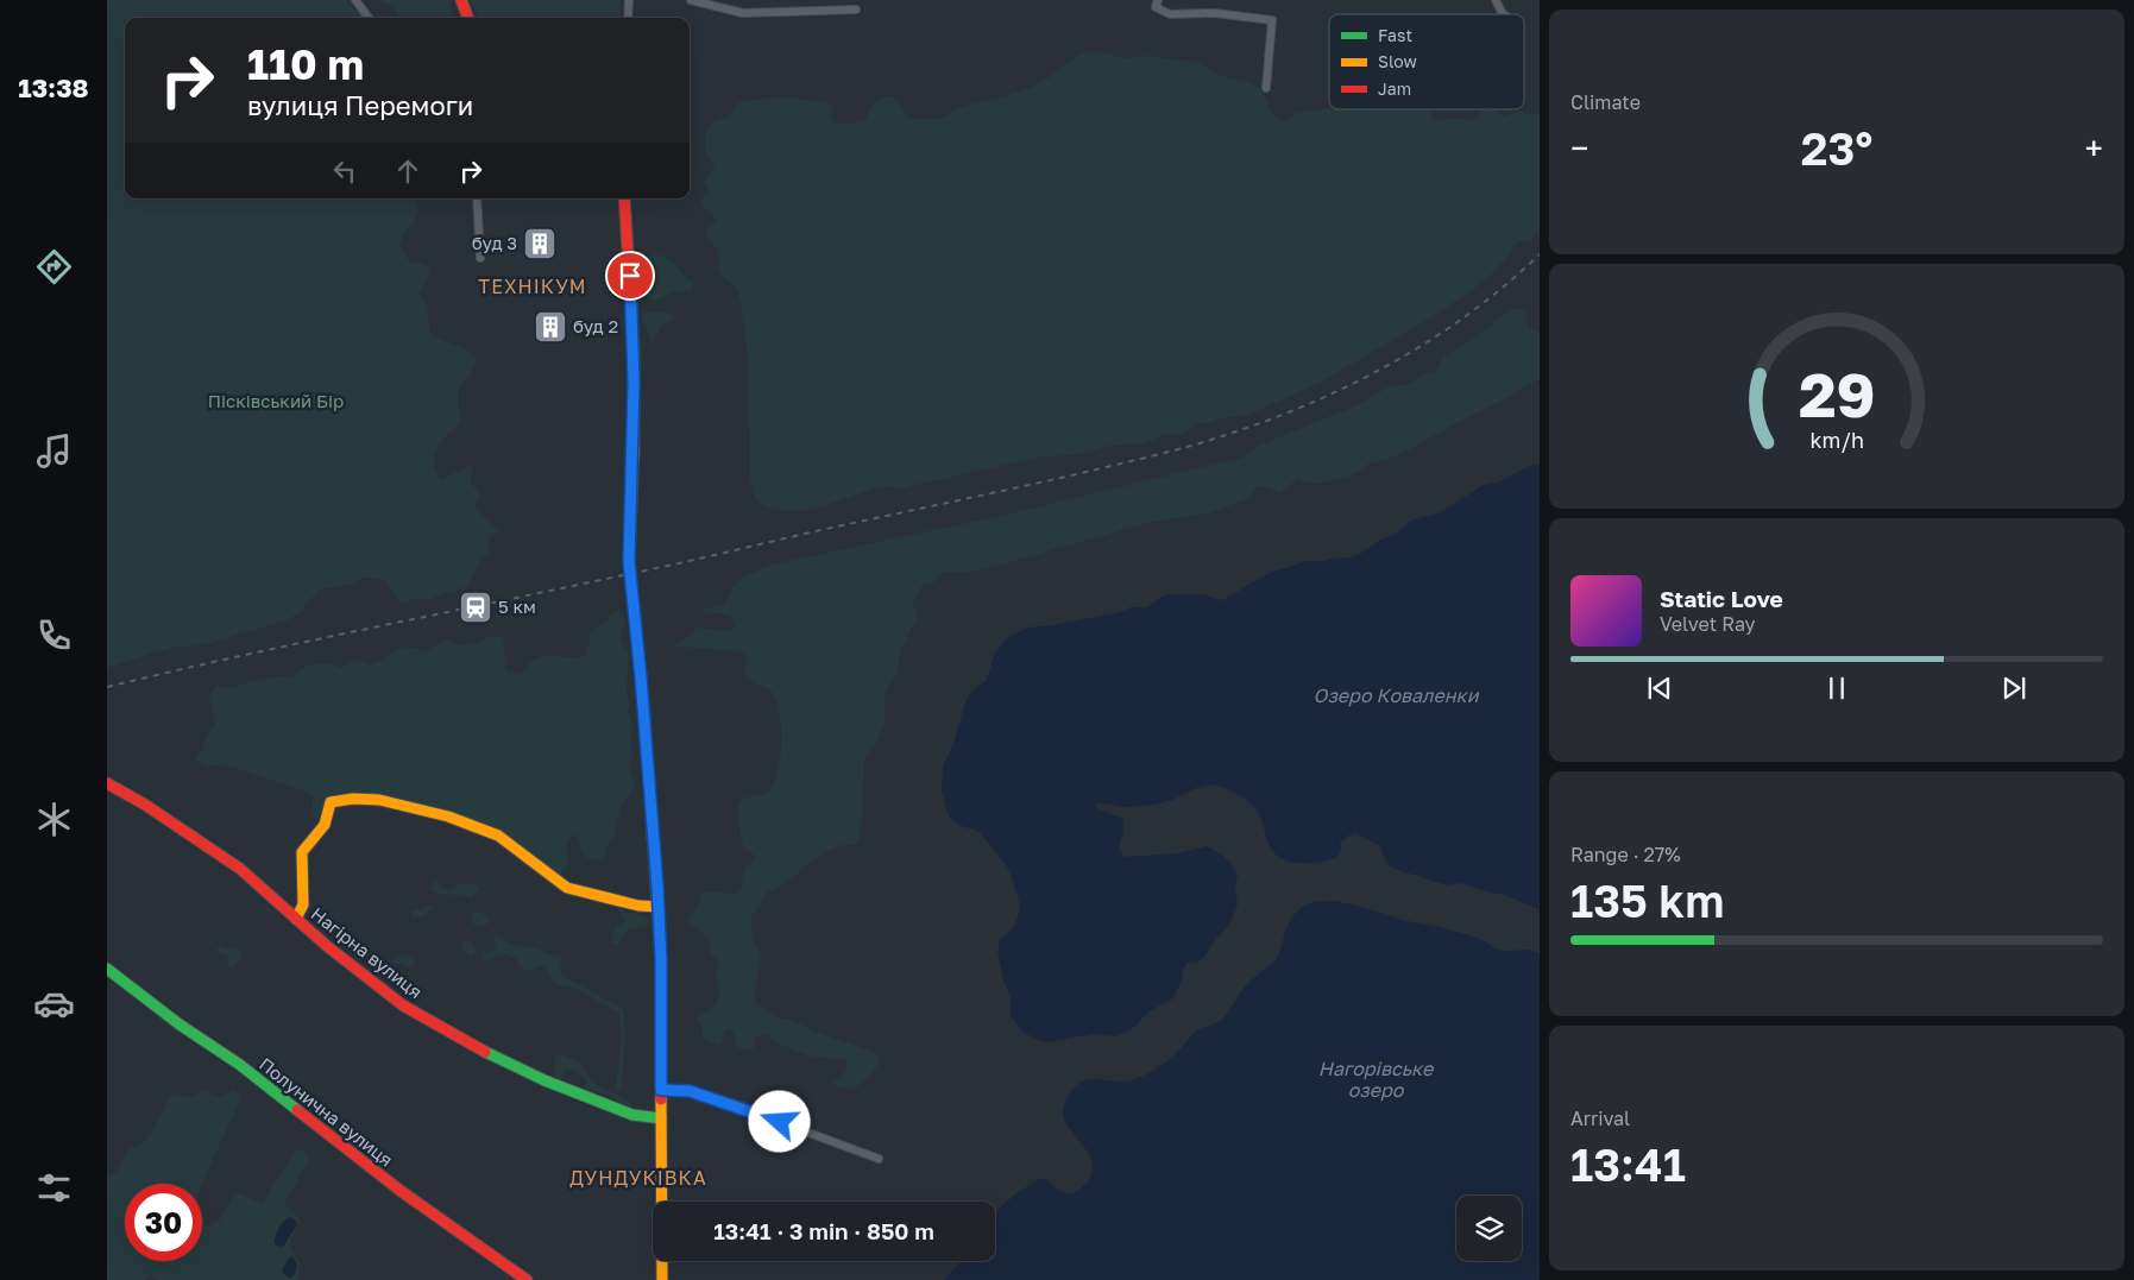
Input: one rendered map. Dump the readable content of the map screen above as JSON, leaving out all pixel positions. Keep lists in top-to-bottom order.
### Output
{
  "streets": {
    "street": ["Нагірна вулиця", "Полунична вулиця"]
  },
  "districts": ["ТЕХНІКУМ", "ДУНДУКІВКА"],
  "water": ["Озеро Коваленки", "Нагорівське озеро"],
  "parks": ["Пісківський Бір"],
  "places": {
    "building": ["буд 3", "буд 2"],
    "station": ["5 км"]
  },
  "legend": ["Fast", "Slow", "Jam"],
  "page": {
    "tabs": "13:38",
    "tile": [
      "Climate",
      ["Range · 27%", "135 km"],
      ["Arrival", "13:41"]
    ],
    "turn": ["110 m", "вулиця Перемоги"],
    "heat": ["−", "23°", "+"],
    "song": ["Static Love", "Velvet Ray"],
    "limit": "30",
    "trip": "13:41 · 3 min · 850 m",
    "gauge": ["29", "km/h"]
  }
}
